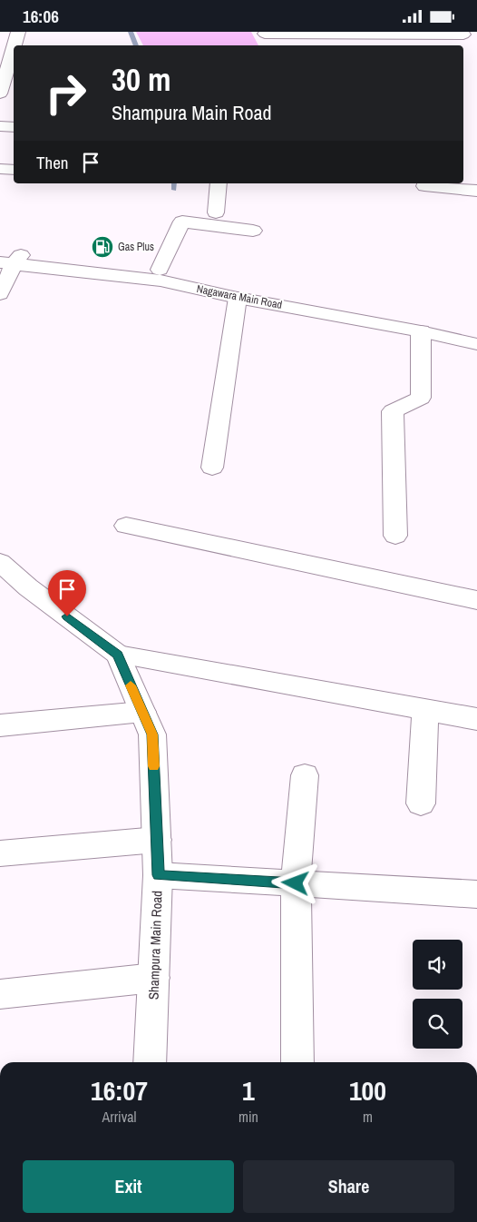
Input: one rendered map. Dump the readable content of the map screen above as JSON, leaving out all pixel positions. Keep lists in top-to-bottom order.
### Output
{
  "streets": {
    "street": ["Nagawara Main Road", "Shampura Main Road"]
  },
  "places": {
    "fuel station": ["Gas Plus"]
  },
  "page": {
    "status": "16:06",
    "turn": ["30 m", "Shampura Main Road"],
    "then": "Then",
    "eta": [
      "16:07",
      "Arrival",
      "1",
      "min",
      "100",
      "m"
    ],
    "buttons": ["Exit", "Share"]
  }
}
